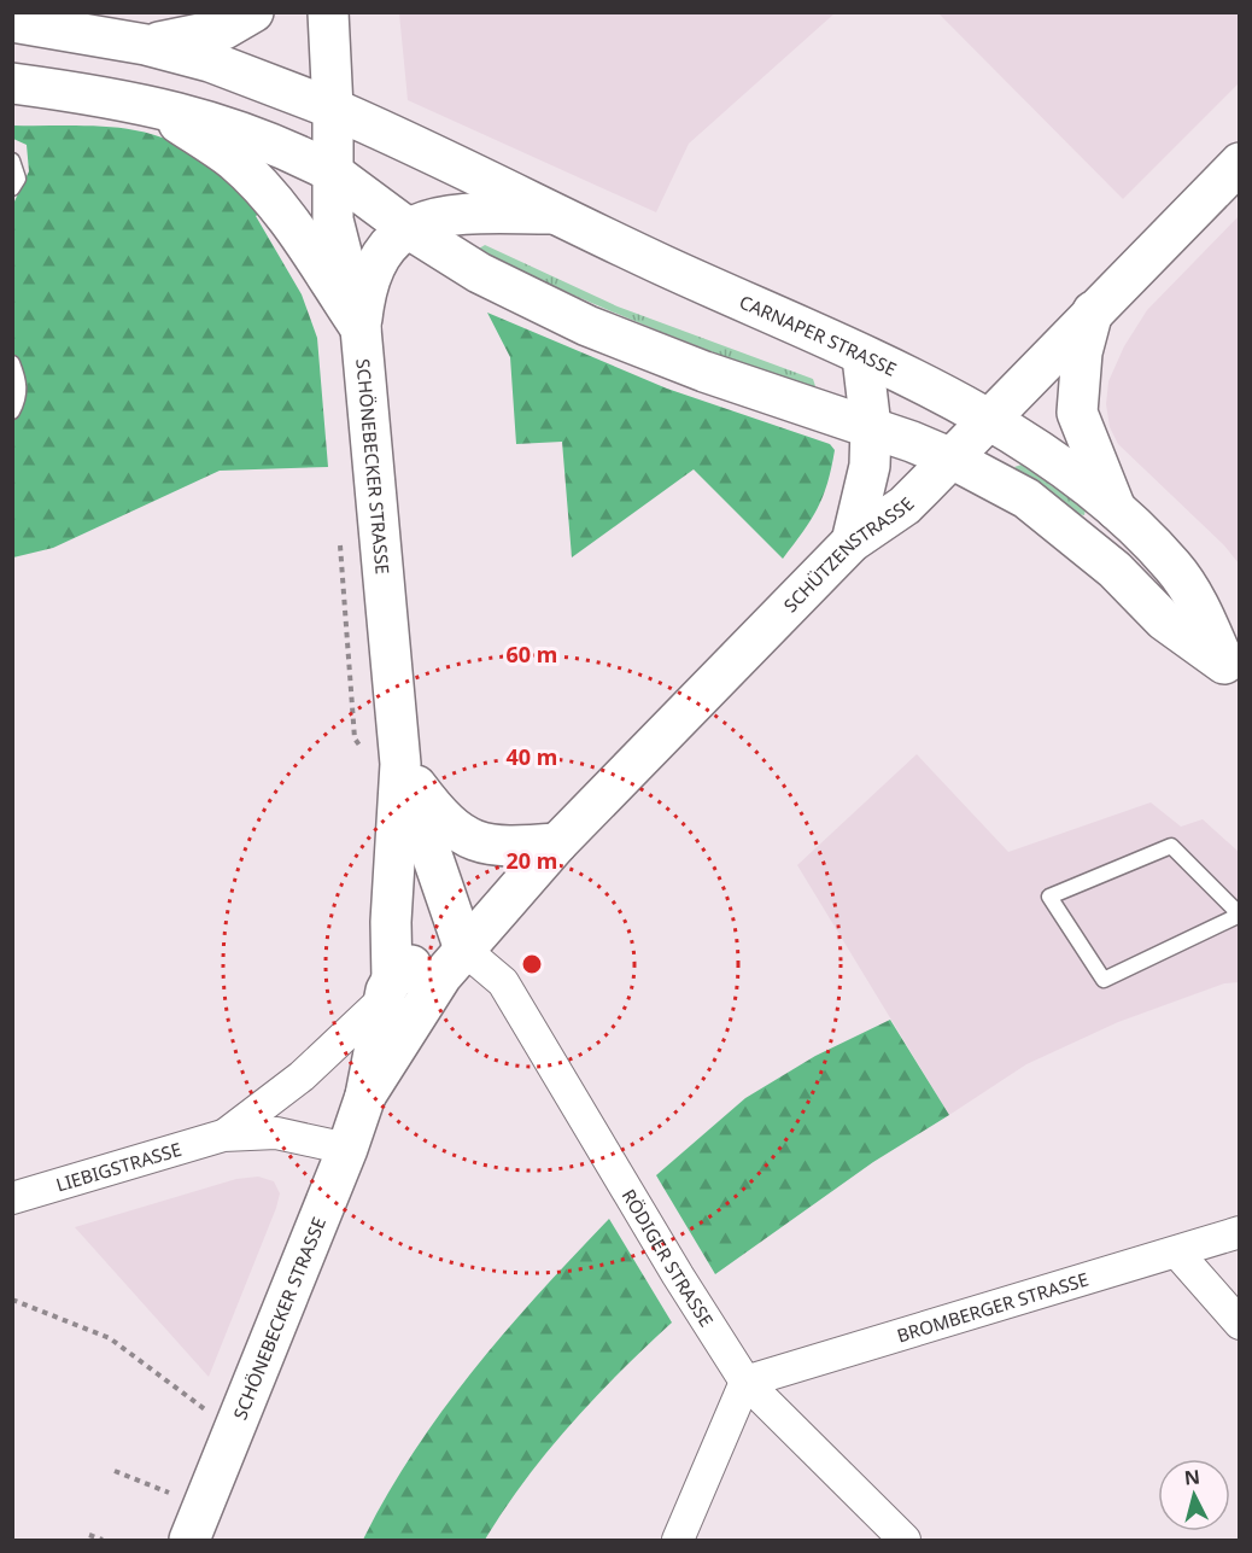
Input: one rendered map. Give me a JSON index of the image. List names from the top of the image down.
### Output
{
  "streets": {
    "main road": ["CARNAPER STRASSE", "SCHÖNEBECKER STRASSE", "SCHÜTZENSTRASSE"],
    "street": ["LIEBIGSTRASSE", "RÖDIGER STRASSE", "BROMBERGER STRASSE"]
  },
  "crossings": [
    ["CARNAPER STRASSE", "SCHÖNEBECKER STRASSE"],
    ["CARNAPER STRASSE", "SCHÜTZENSTRASSE"],
    ["SCHÖNEBECKER STRASSE", "SCHÜTZENSTRASSE"],
    ["SCHÖNEBECKER STRASSE", "LIEBIGSTRASSE"],
    ["SCHÖNEBECKER STRASSE", "RÖDIGER STRASSE"],
    ["SCHÜTZENSTRASSE", "RÖDIGER STRASSE"],
    ["RÖDIGER STRASSE", "BROMBERGER STRASSE"]
  ],
  "north": "top",
  "rings": ["60 m", "40 m", "20 m"]
}
